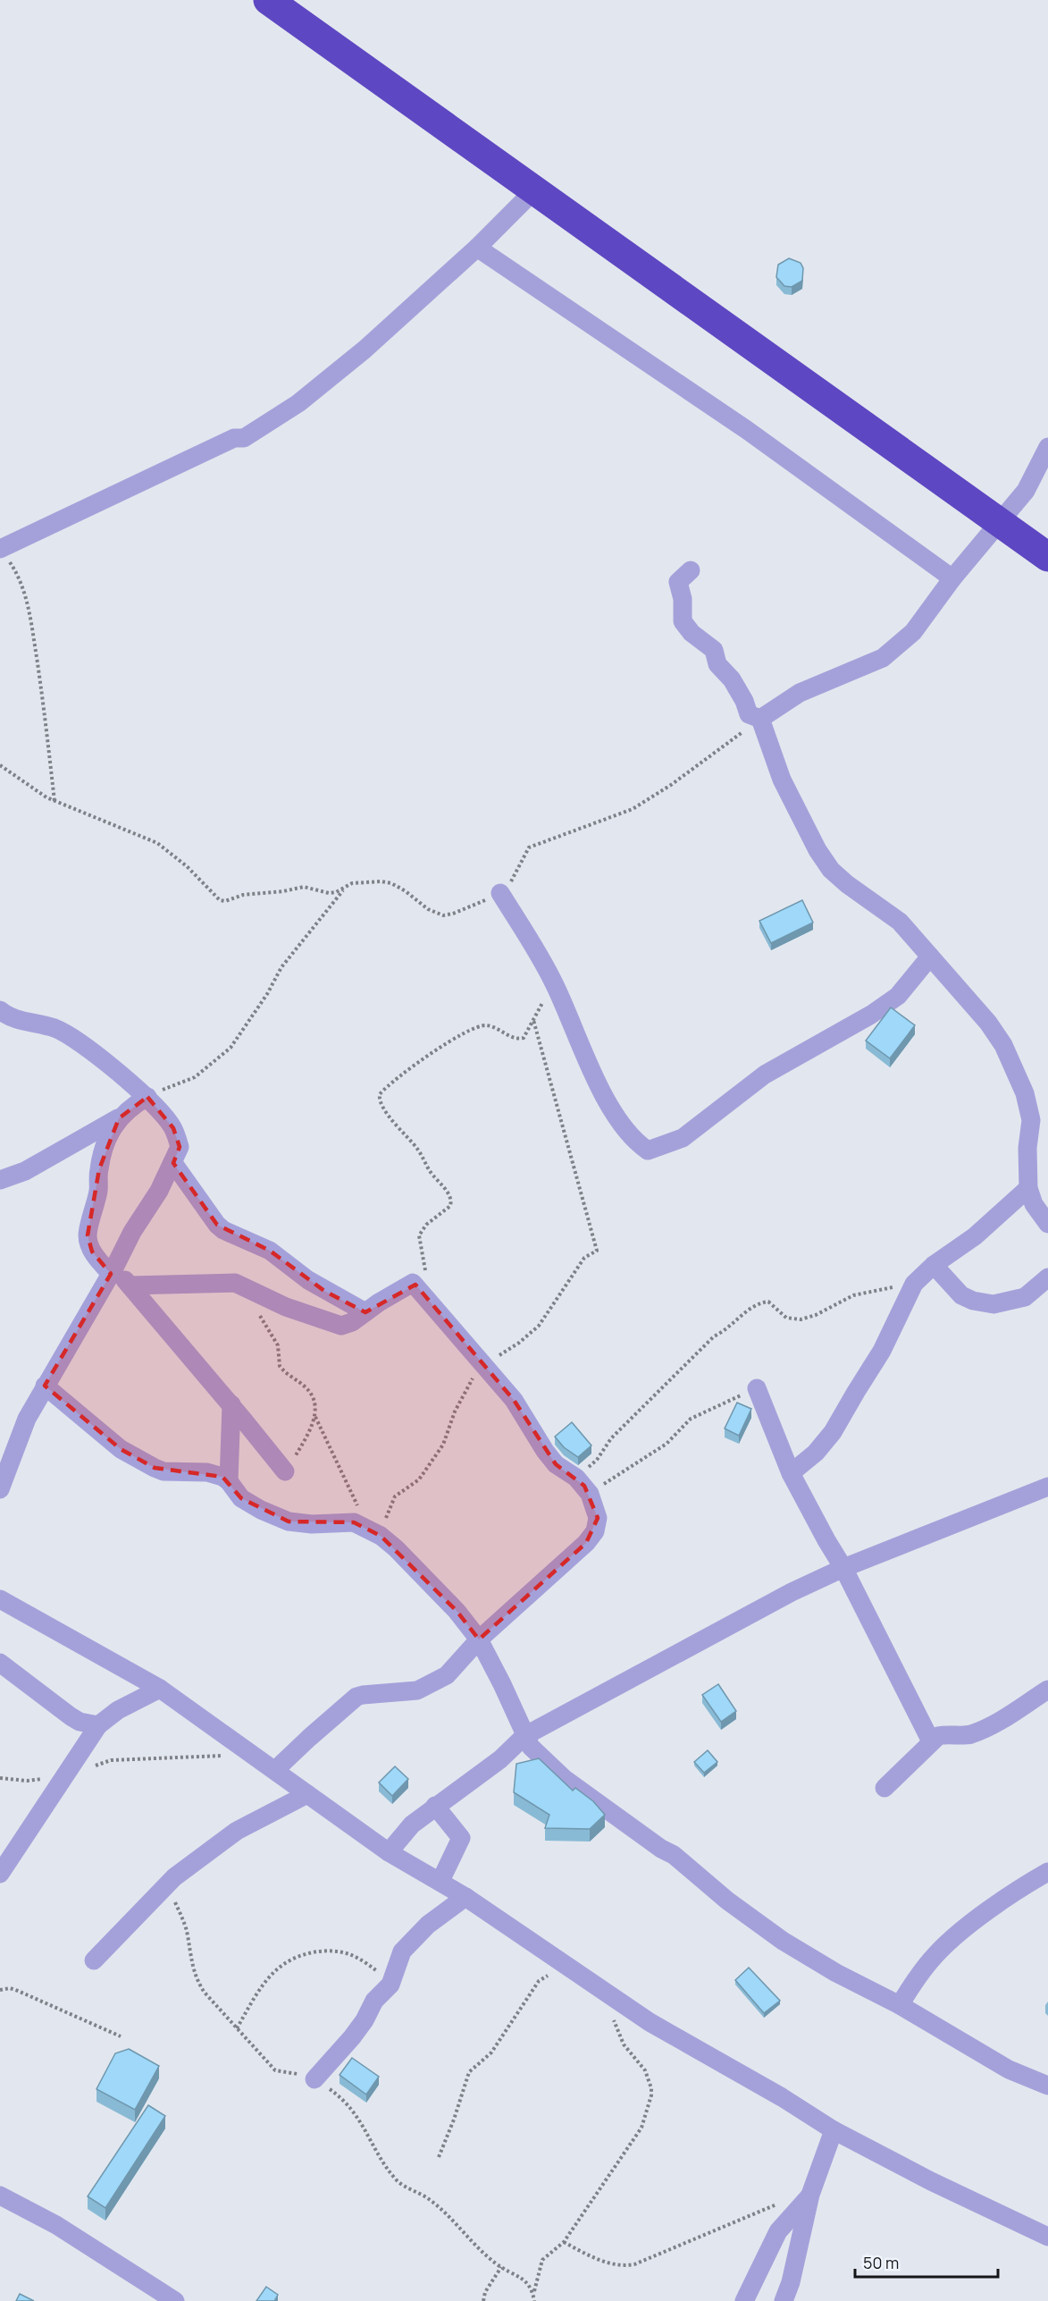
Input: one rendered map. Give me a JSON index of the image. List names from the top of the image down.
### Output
{
  "scale_bar": "50 m"
}
